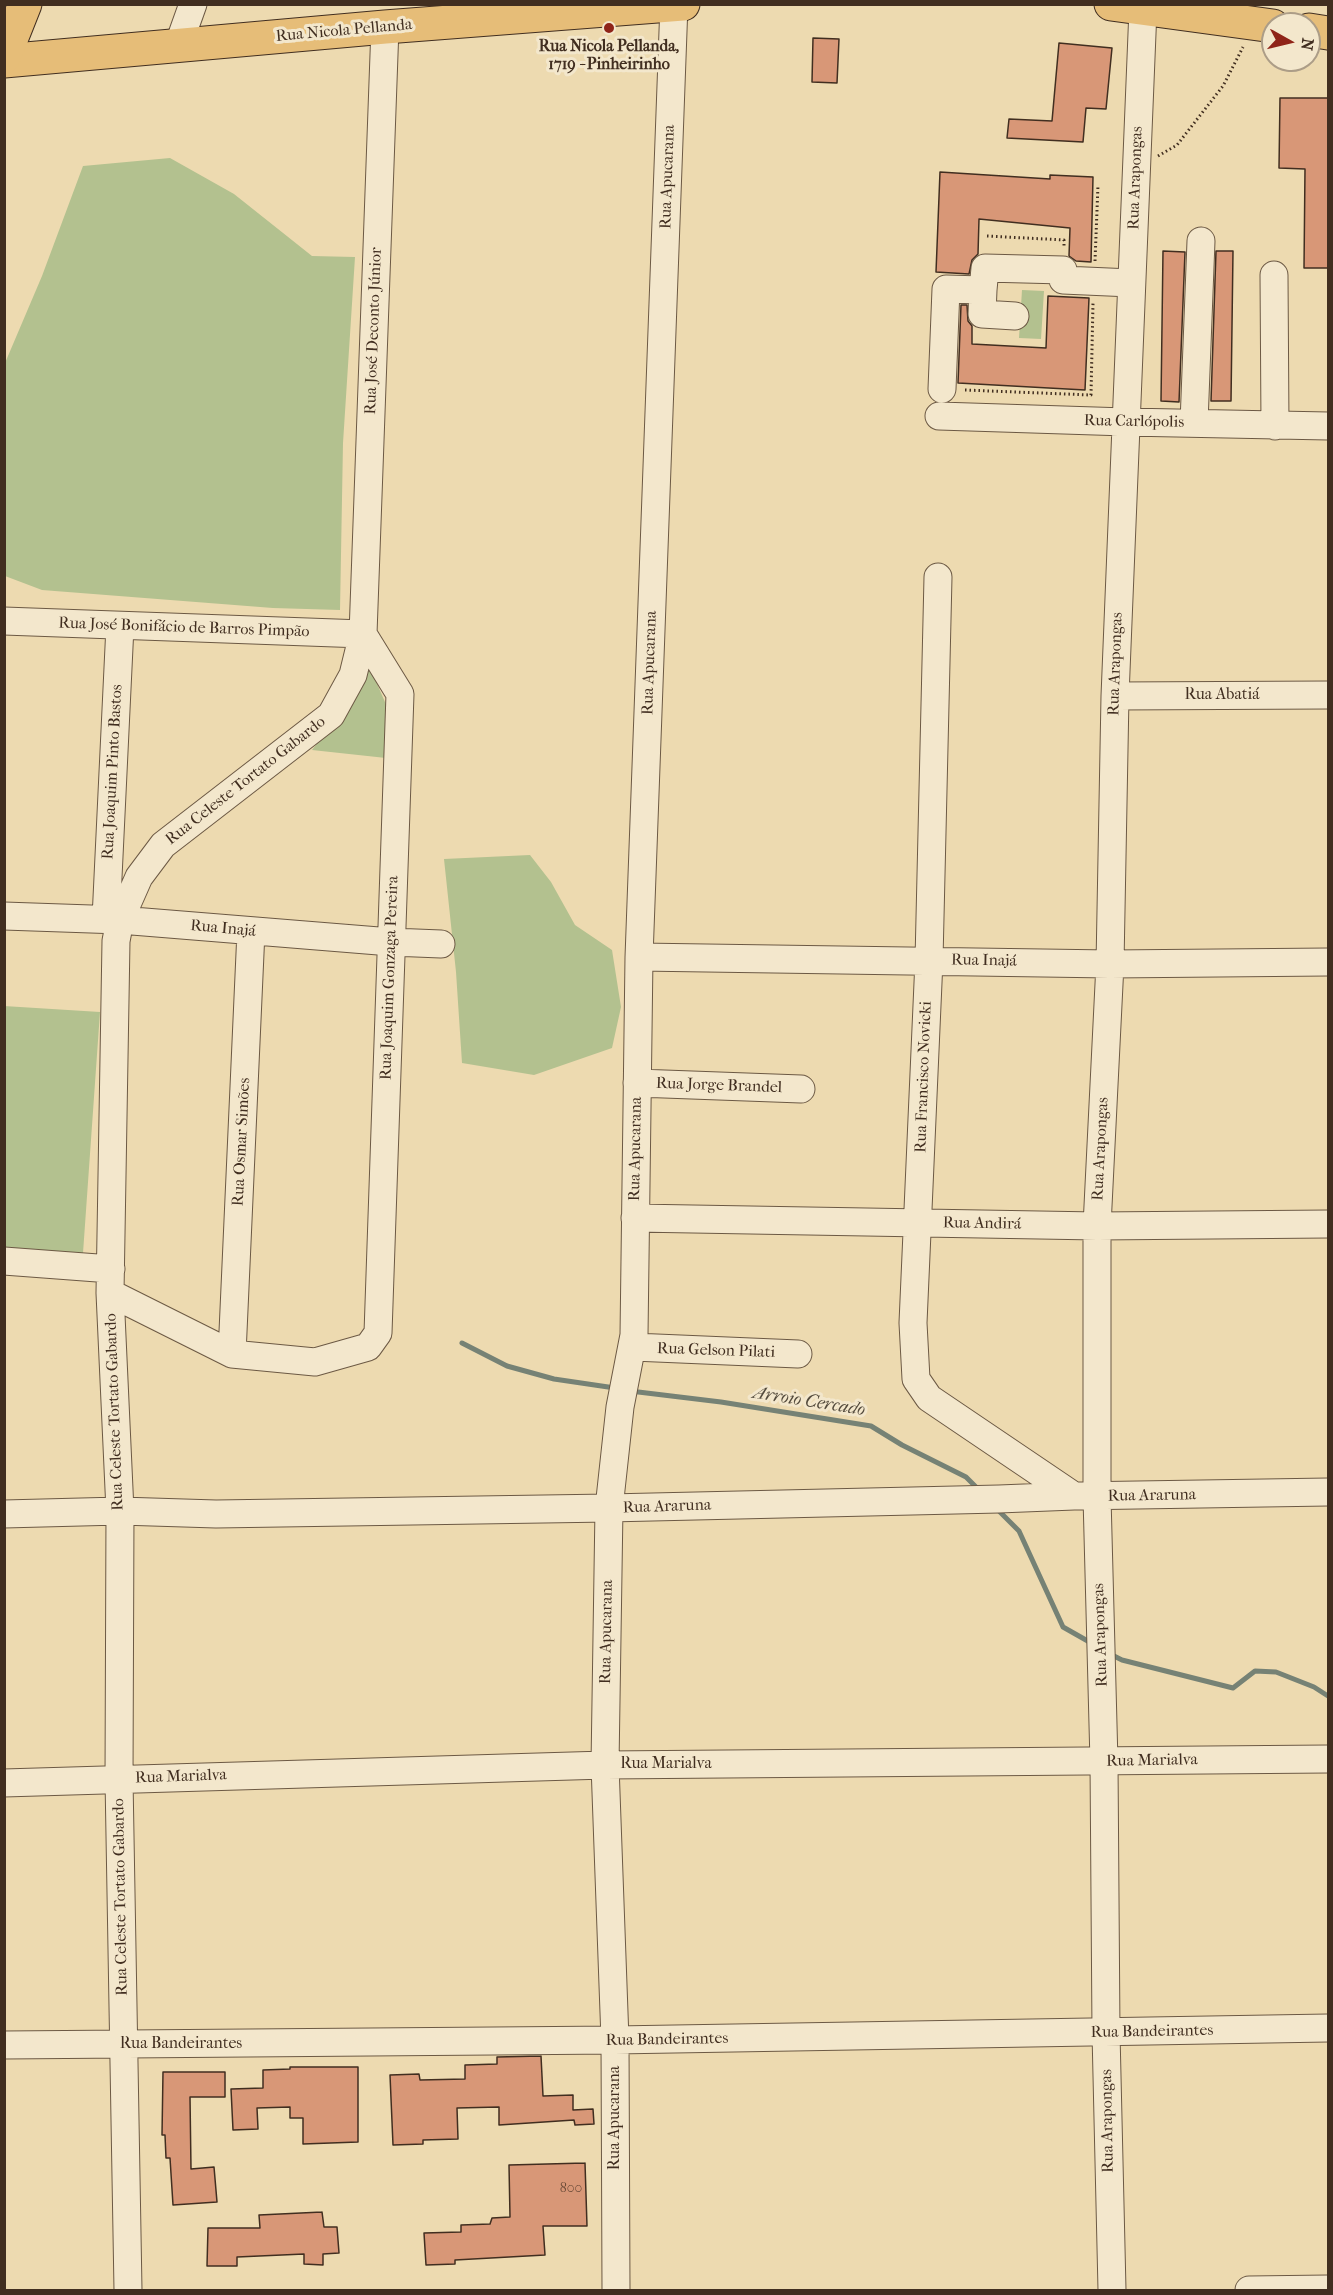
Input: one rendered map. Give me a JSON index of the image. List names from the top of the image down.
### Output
{
  "streets": {
    "main road": ["Rua Nicola Pellanda"],
    "street": [
      "Rua Apucarana",
      "Rua Arapongas",
      "Rua José Deconto Júnior",
      "Rua Carlópolis",
      "Rua José Bonifácio de Barros Pimpão",
      "Rua Abatiá",
      "Rua Joaquim Pinto Bastos",
      "Rua Celeste Tortato Gabardo",
      "Rua Inajá",
      "Rua Joaquim Gonzaga Pereira",
      "Rua Francisco Novicki",
      "Rua Jorge Brandel",
      "Rua Osmar Simões",
      "Rua Andirá",
      "Rua Gelson Pilati",
      "Rua Araruna",
      "Rua Marialva",
      "Rua Bandeirantes"
    ]
  },
  "crossings": [
    ["Rua Nicola Pellanda", "Rua Apucarana"],
    ["Rua Nicola Pellanda", "Rua José Deconto Júnior"],
    ["Rua Apucarana", "Rua Inajá"],
    ["Rua Apucarana", "Rua Jorge Brandel"],
    ["Rua Apucarana", "Rua Andirá"],
    ["Rua Apucarana", "Rua Gelson Pilati"],
    ["Rua Apucarana", "Rua Araruna"],
    ["Rua Apucarana", "Rua Marialva"],
    ["Rua Apucarana", "Rua Bandeirantes"],
    ["Rua Arapongas", "Rua Carlópolis"],
    ["Rua Arapongas", "Rua Abatiá"],
    ["Rua Arapongas", "Rua Inajá"],
    ["Rua Arapongas", "Rua Francisco Novicki"],
    ["Rua Arapongas", "Rua Andirá"],
    ["Rua Arapongas", "Rua Araruna"],
    ["Rua Arapongas", "Rua Marialva"],
    ["Rua Arapongas", "Rua Bandeirantes"],
    ["Rua José Deconto Júnior", "Rua José Bonifácio de Barros Pimpão"],
    ["Rua José Deconto Júnior", "Rua Celeste Tortato Gabardo"],
    ["Rua José Deconto Júnior", "Rua Joaquim Gonzaga Pereira"],
    ["Rua José Bonifácio de Barros Pimpão", "Rua Joaquim Pinto Bastos"],
    ["Rua José Bonifácio de Barros Pimpão", "Rua Celeste Tortato Gabardo"],
    ["Rua José Bonifácio de Barros Pimpão", "Rua Joaquim Gonzaga Pereira"],
    ["Rua Joaquim Pinto Bastos", "Rua Celeste Tortato Gabardo"],
    ["Rua Joaquim Pinto Bastos", "Rua Inajá"],
    ["Rua Celeste Tortato Gabardo", "Rua Inajá"],
    ["Rua Celeste Tortato Gabardo", "Rua Joaquim Gonzaga Pereira"],
    ["Rua Celeste Tortato Gabardo", "Rua Araruna"],
    ["Rua Celeste Tortato Gabardo", "Rua Marialva"],
    ["Rua Celeste Tortato Gabardo", "Rua Bandeirantes"],
    ["Rua Inajá", "Rua Joaquim Gonzaga Pereira"],
    ["Rua Inajá", "Rua Francisco Novicki"],
    ["Rua Inajá", "Rua Osmar Simões"],
    ["Rua Joaquim Gonzaga Pereira", "Rua Osmar Simões"],
    ["Rua Francisco Novicki", "Rua Andirá"],
    ["Rua Francisco Novicki", "Rua Araruna"]
  ],
  "water": ["Arroio Cercado"],
  "places": ["Rua Nicola Pellanda, 1719 - Pinheirinho"],
  "house_numbers": ["800"],
  "north": "right"
}
